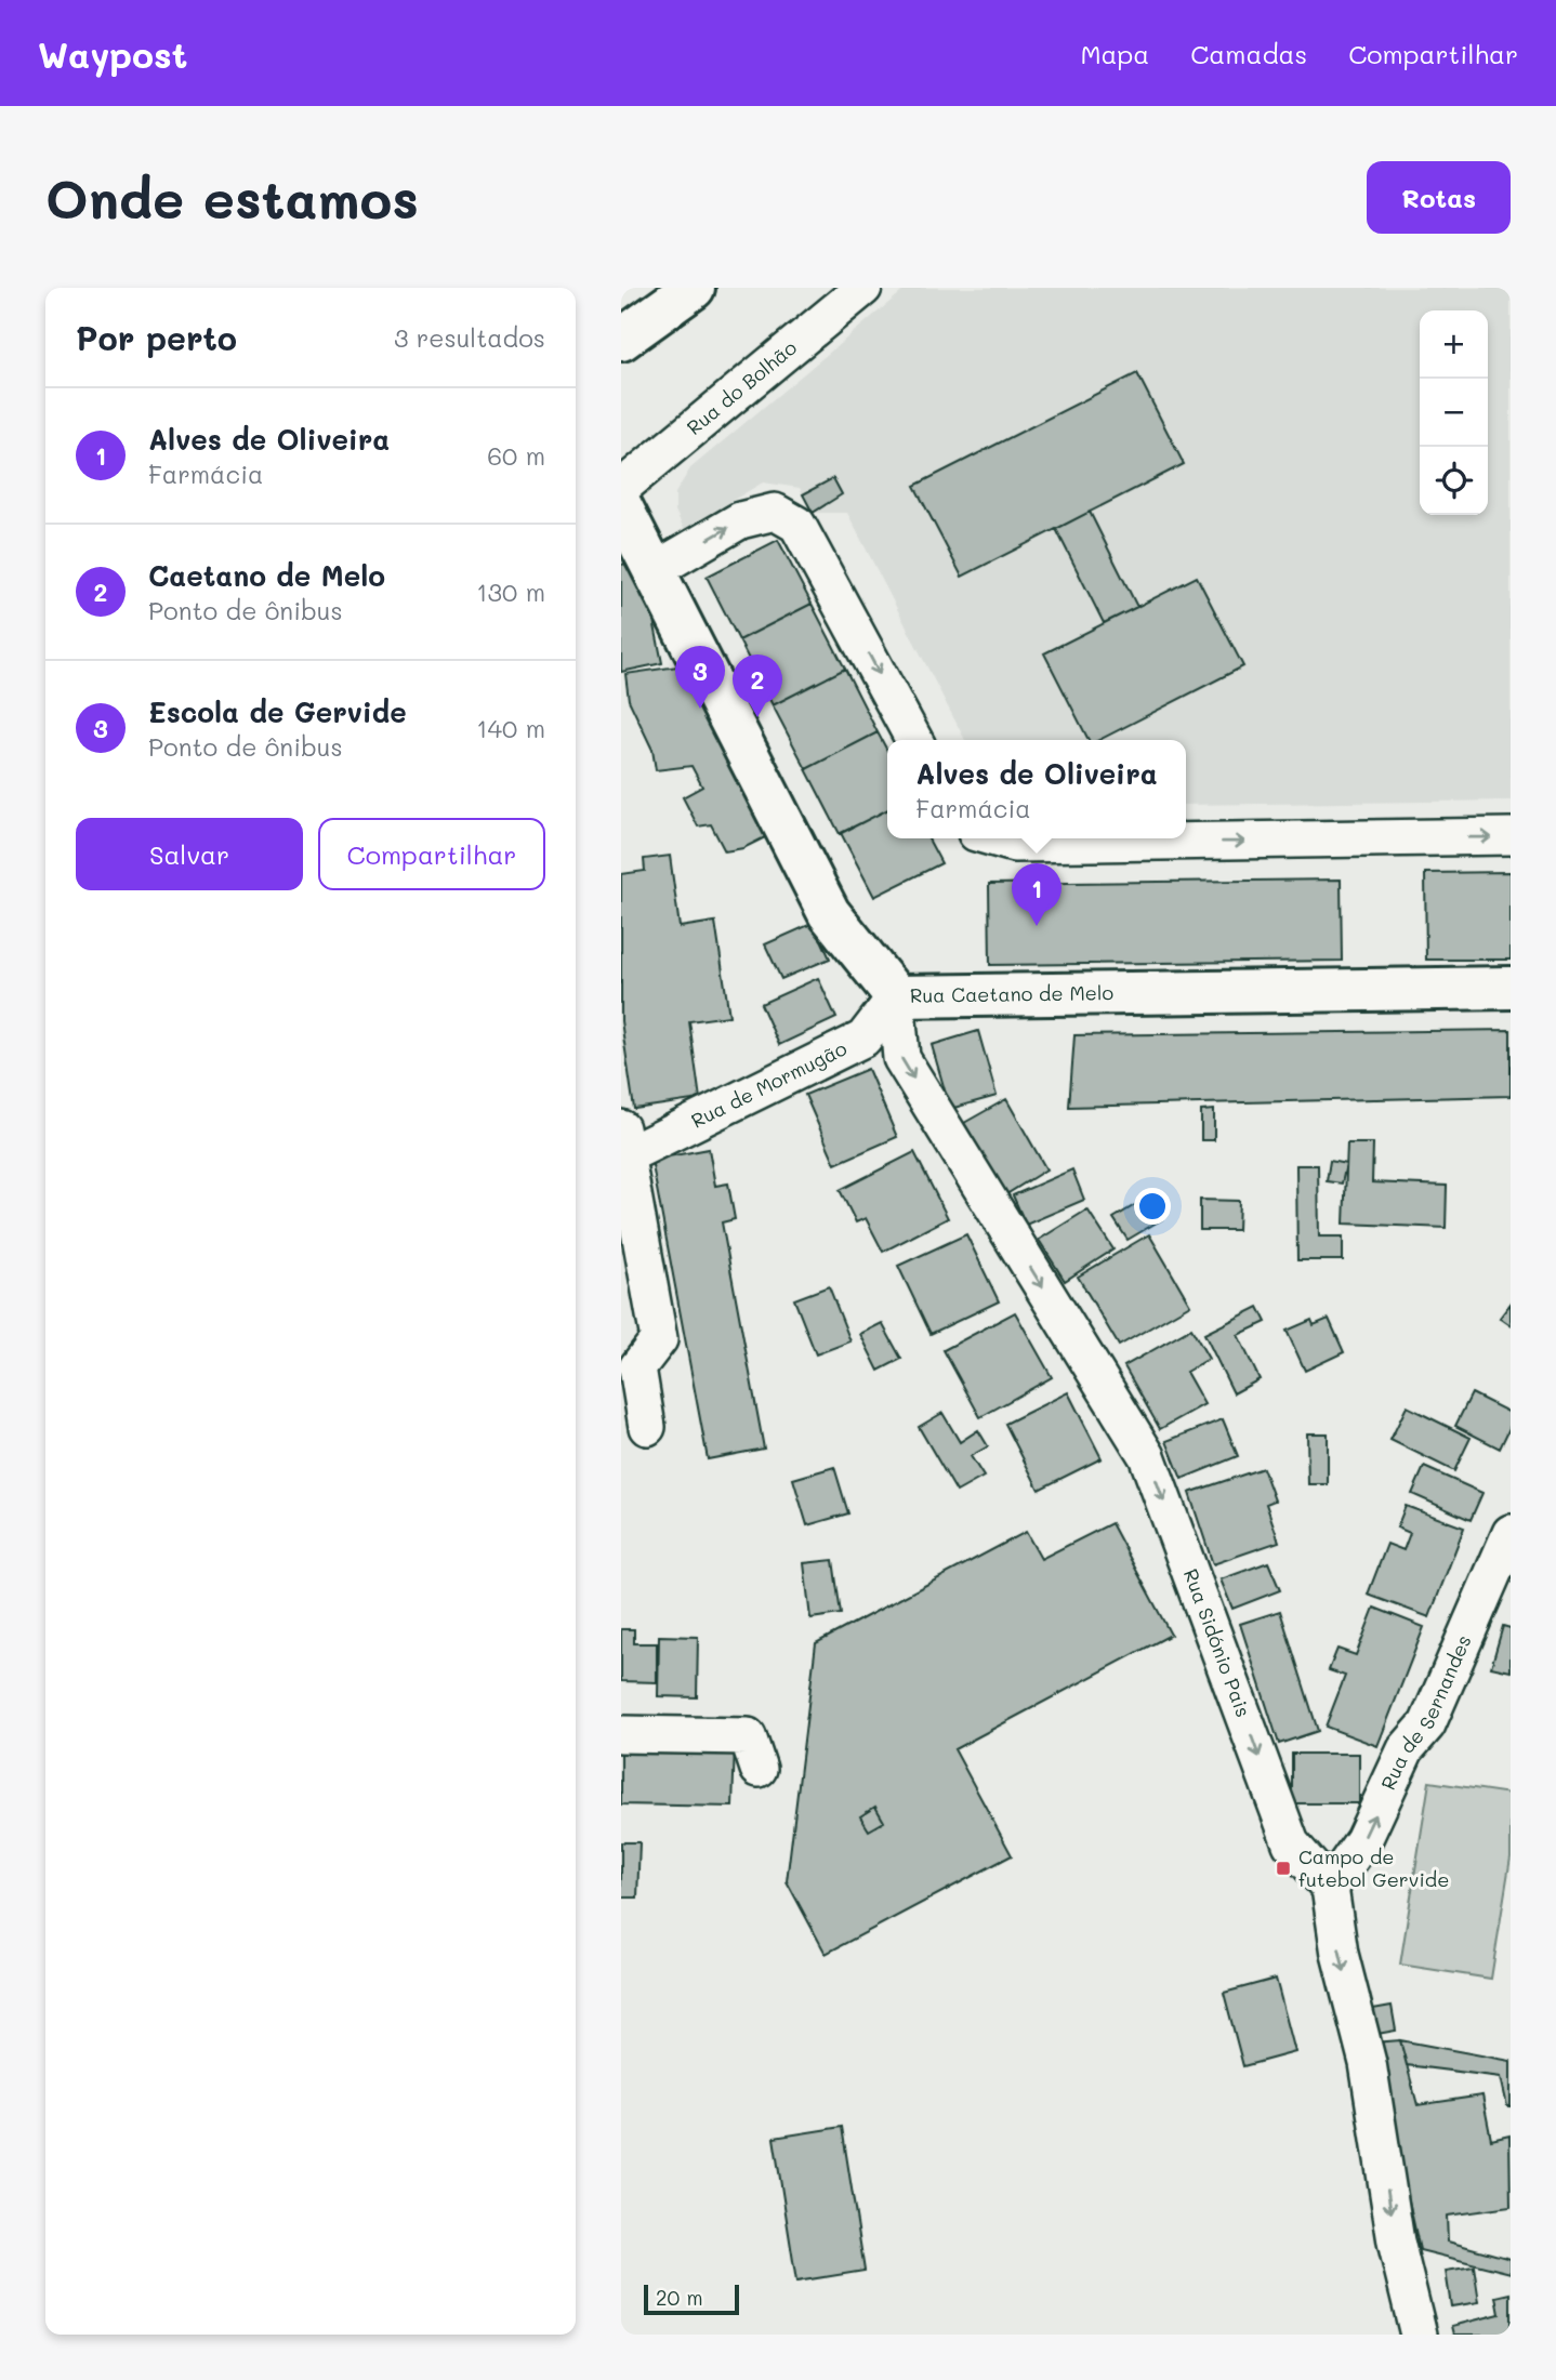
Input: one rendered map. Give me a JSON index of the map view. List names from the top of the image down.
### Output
{
  "streets": {
    "main road": ["Rua Caetano de Melo"],
    "street": [
      "Rua do Bolhão",
      "Rua de Mormugão",
      "Rua Sidónio Pais",
      "Rua de Sernandes"
    ]
  },
  "crossings": [
    ["Rua Caetano de Melo", "Rua de Mormugão"],
    ["Rua Caetano de Melo", "Rua Sidónio Pais"],
    ["Rua de Mormugão", "Rua Sidónio Pais"],
    ["Rua Sidónio Pais", "Rua de Sernandes"]
  ],
  "one_way": ["Rua Sidónio Pais", "Rua de Sernandes"],
  "places": {
    "transit": ["Campo de futebol Gervide"]
  },
  "scale_bar": "20 m",
  "page": {
    "header": "Waypost",
    "nav": ["Mapa", "Camadas", "Compartilhar"],
    "buttons": [
      "Rotas",
      ["Salvar", "Compartilhar"]
    ],
    "title": "Onde estamos",
    "heading": ["Por perto", "3 resultados"],
    "map_buttons": ["+", "−"],
    "list": [
      {
        "mark": "1",
        "name": "Alves de Oliveira",
        "note": "Farmácia",
        "value": "60 m"
      },
      {
        "mark": "2",
        "name": "Caetano de Melo",
        "note": "Ponto de ônibus",
        "value": "130 m"
      },
      {
        "mark": "3",
        "name": "Escola de Gervide",
        "note": "Ponto de ônibus",
        "value": "140 m"
      }
    ],
    "pins": ["3", "2", "1"],
    "popup": ["Alves de Oliveira", "Farmácia"],
    "scale": "20 m"
  }
}
